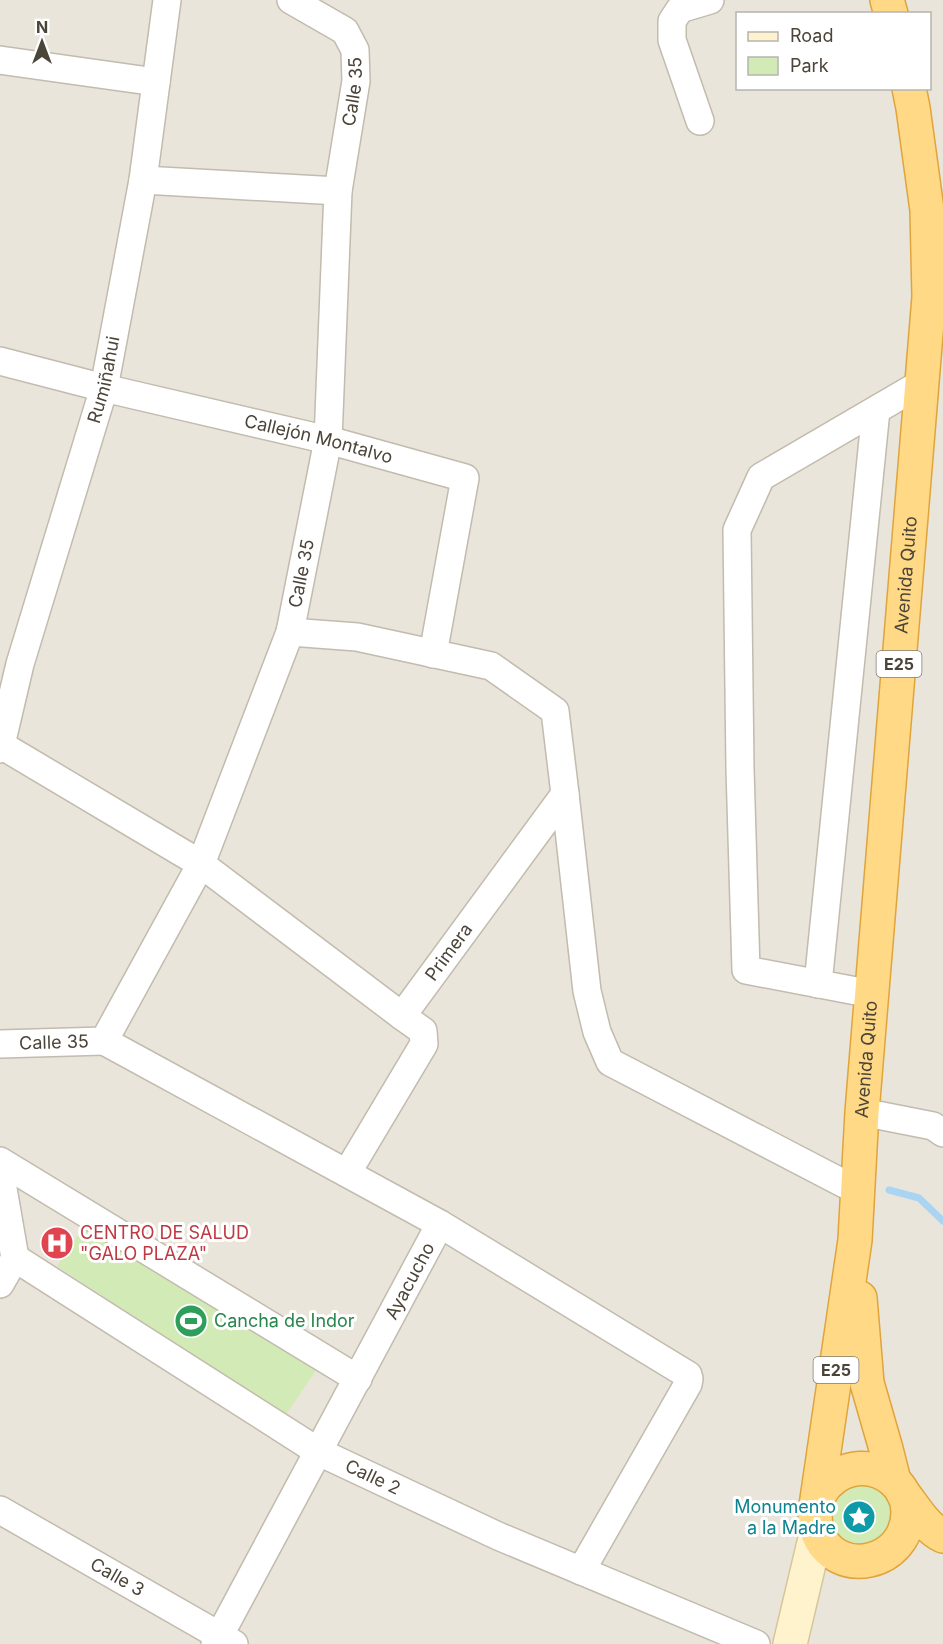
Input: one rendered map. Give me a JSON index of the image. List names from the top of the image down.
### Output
{
  "streets": {
    "highway": ["Avenida Quito", "E25"],
    "street": [
      "Calle 35",
      "Rumiñahui",
      "Callejón Montalvo",
      "Primera",
      "Ayacucho",
      "Calle 2",
      "Calle 3"
    ]
  },
  "crossings": [
    ["Calle 35", "Callejón Montalvo"],
    ["Calle 35", "Ayacucho"],
    ["Rumiñahui", "Callejón Montalvo"],
    ["Avenida Quito", "E25"],
    ["Ayacucho", "Calle 2"],
    ["Ayacucho", "Calle 3"]
  ],
  "places": {
    "hospital": ["CENTRO DE SALUD \"GALO PLAZA\""],
    "sports": ["Cancha de Indor"],
    "place": ["Monumento a la Madre"]
  },
  "legend": ["Road", "Park"],
  "north": "top"
}
